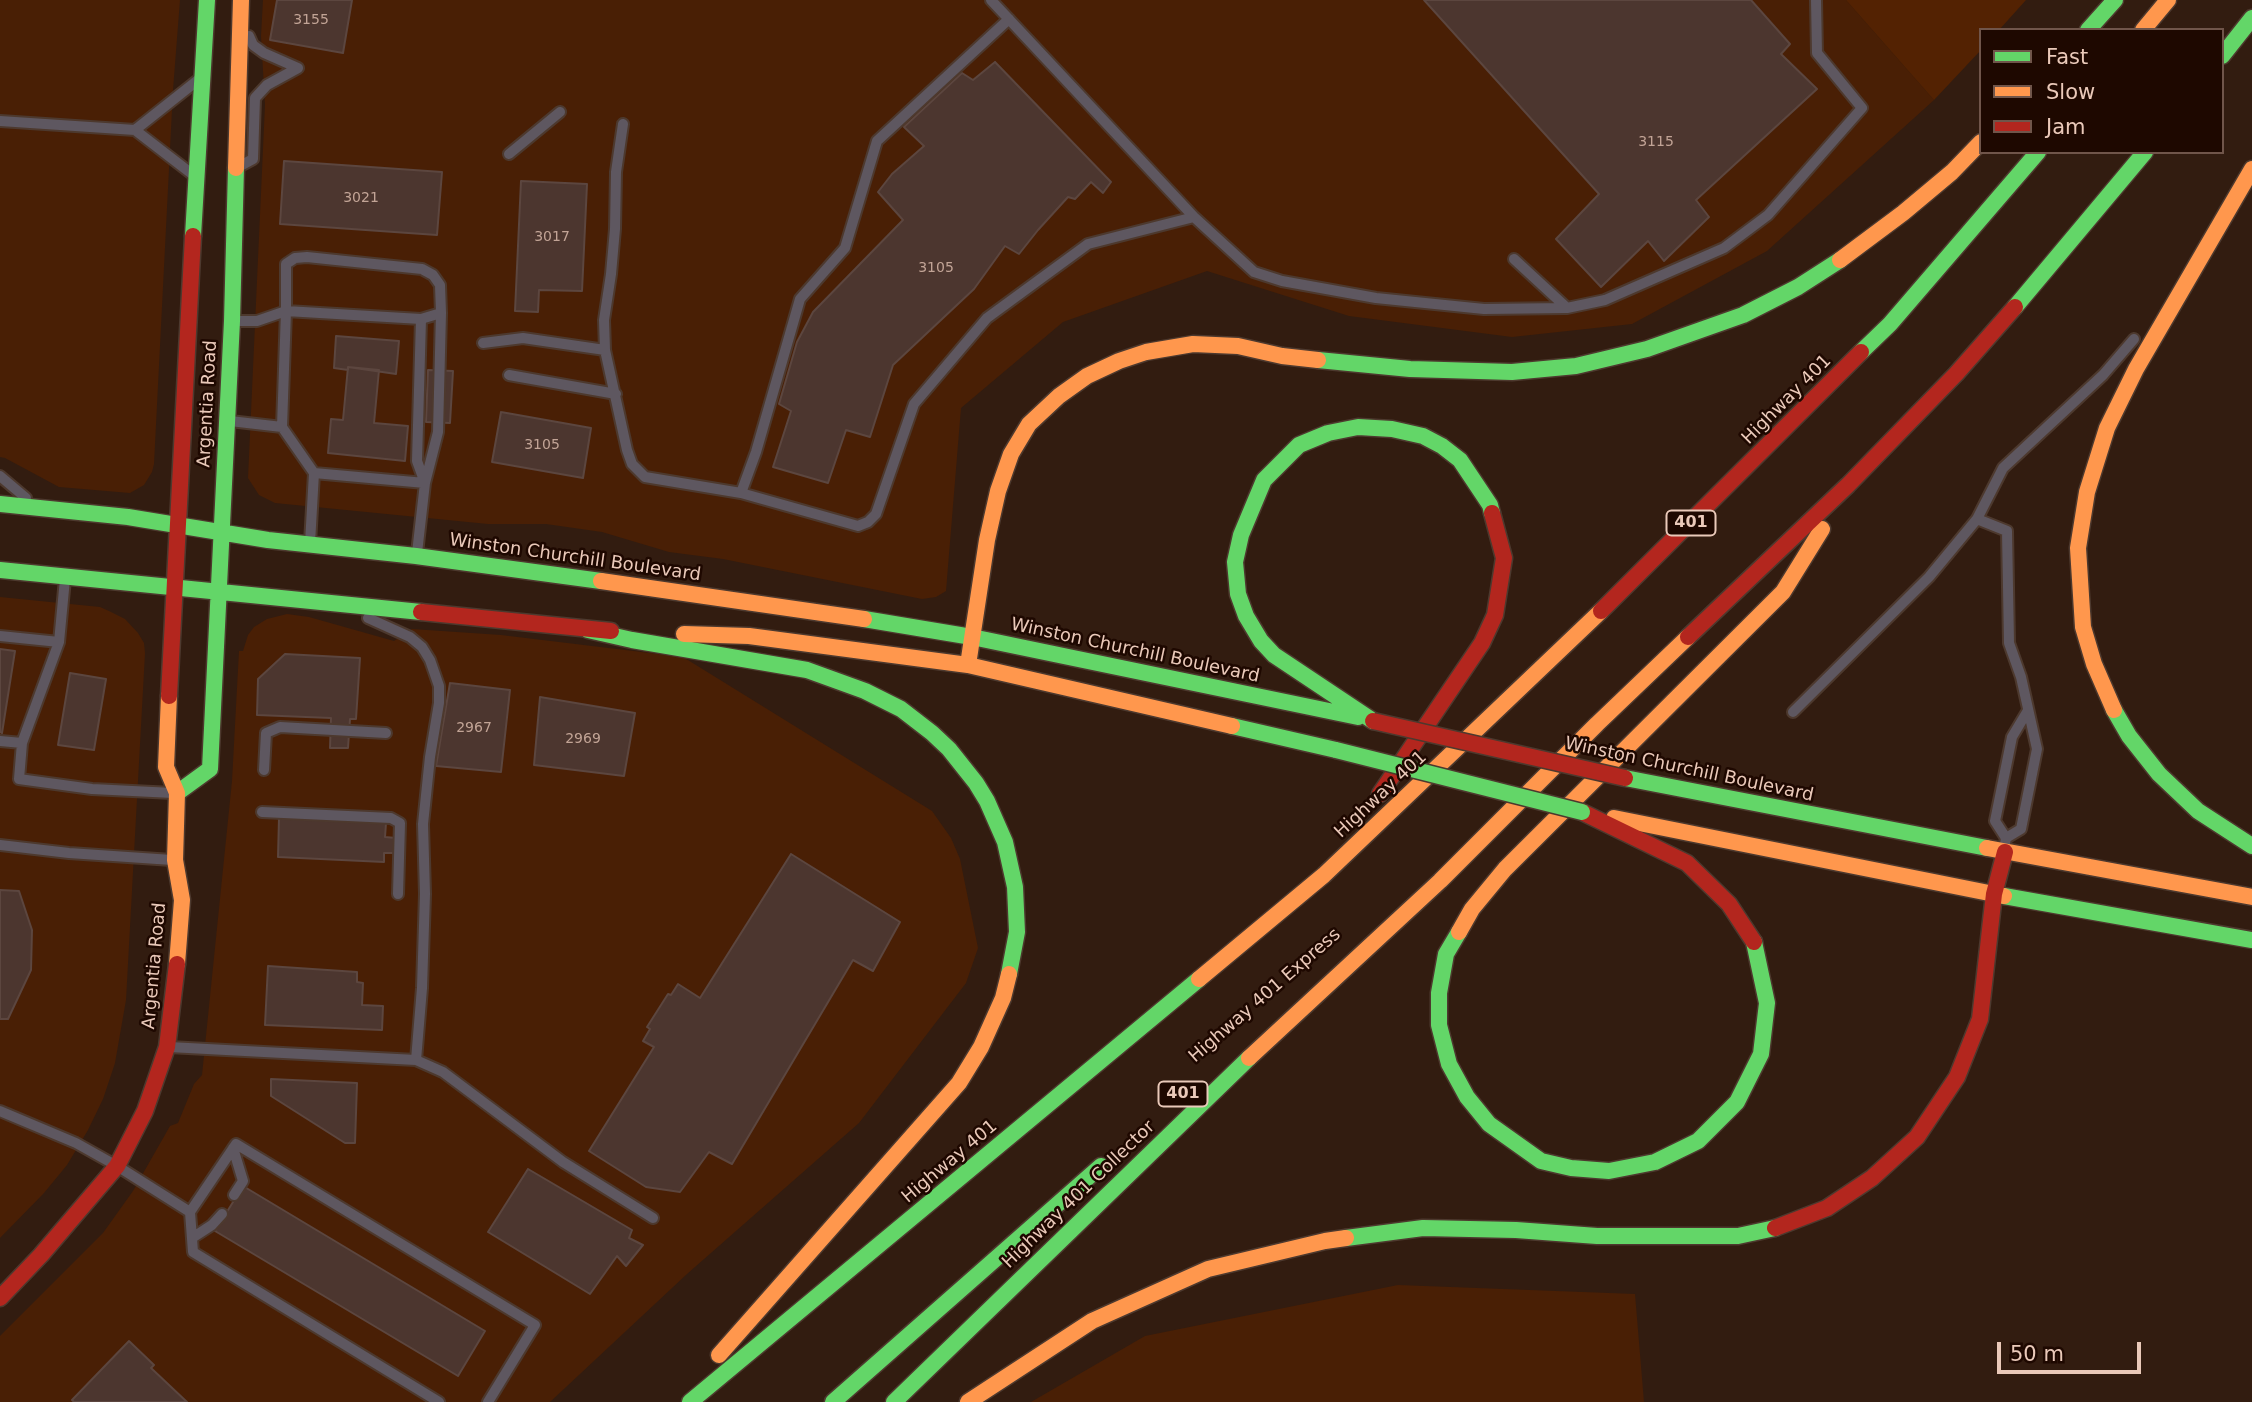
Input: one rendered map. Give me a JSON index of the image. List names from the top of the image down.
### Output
{
  "streets": {
    "main road": [
      "Highway 401",
      "Argentia Road",
      "401",
      "Winston Churchill Boulevard",
      "Highway 401 Express",
      "Highway 401 Collector"
    ]
  },
  "crossings": [
    ["Argentia Road", "Winston Churchill Boulevard"],
    ["401", "Highway 401 Express"],
    ["401", "Highway 401 Collector"],
    ["Highway 401 Express", "Highway 401 Collector"]
  ],
  "house_numbers": [
    "3155",
    "3115",
    "3021",
    "3017",
    "3105",
    "3105",
    "2967",
    "2969"
  ],
  "legend": ["Fast", "Slow", "Jam"],
  "scale_bar": "50 m"
}
